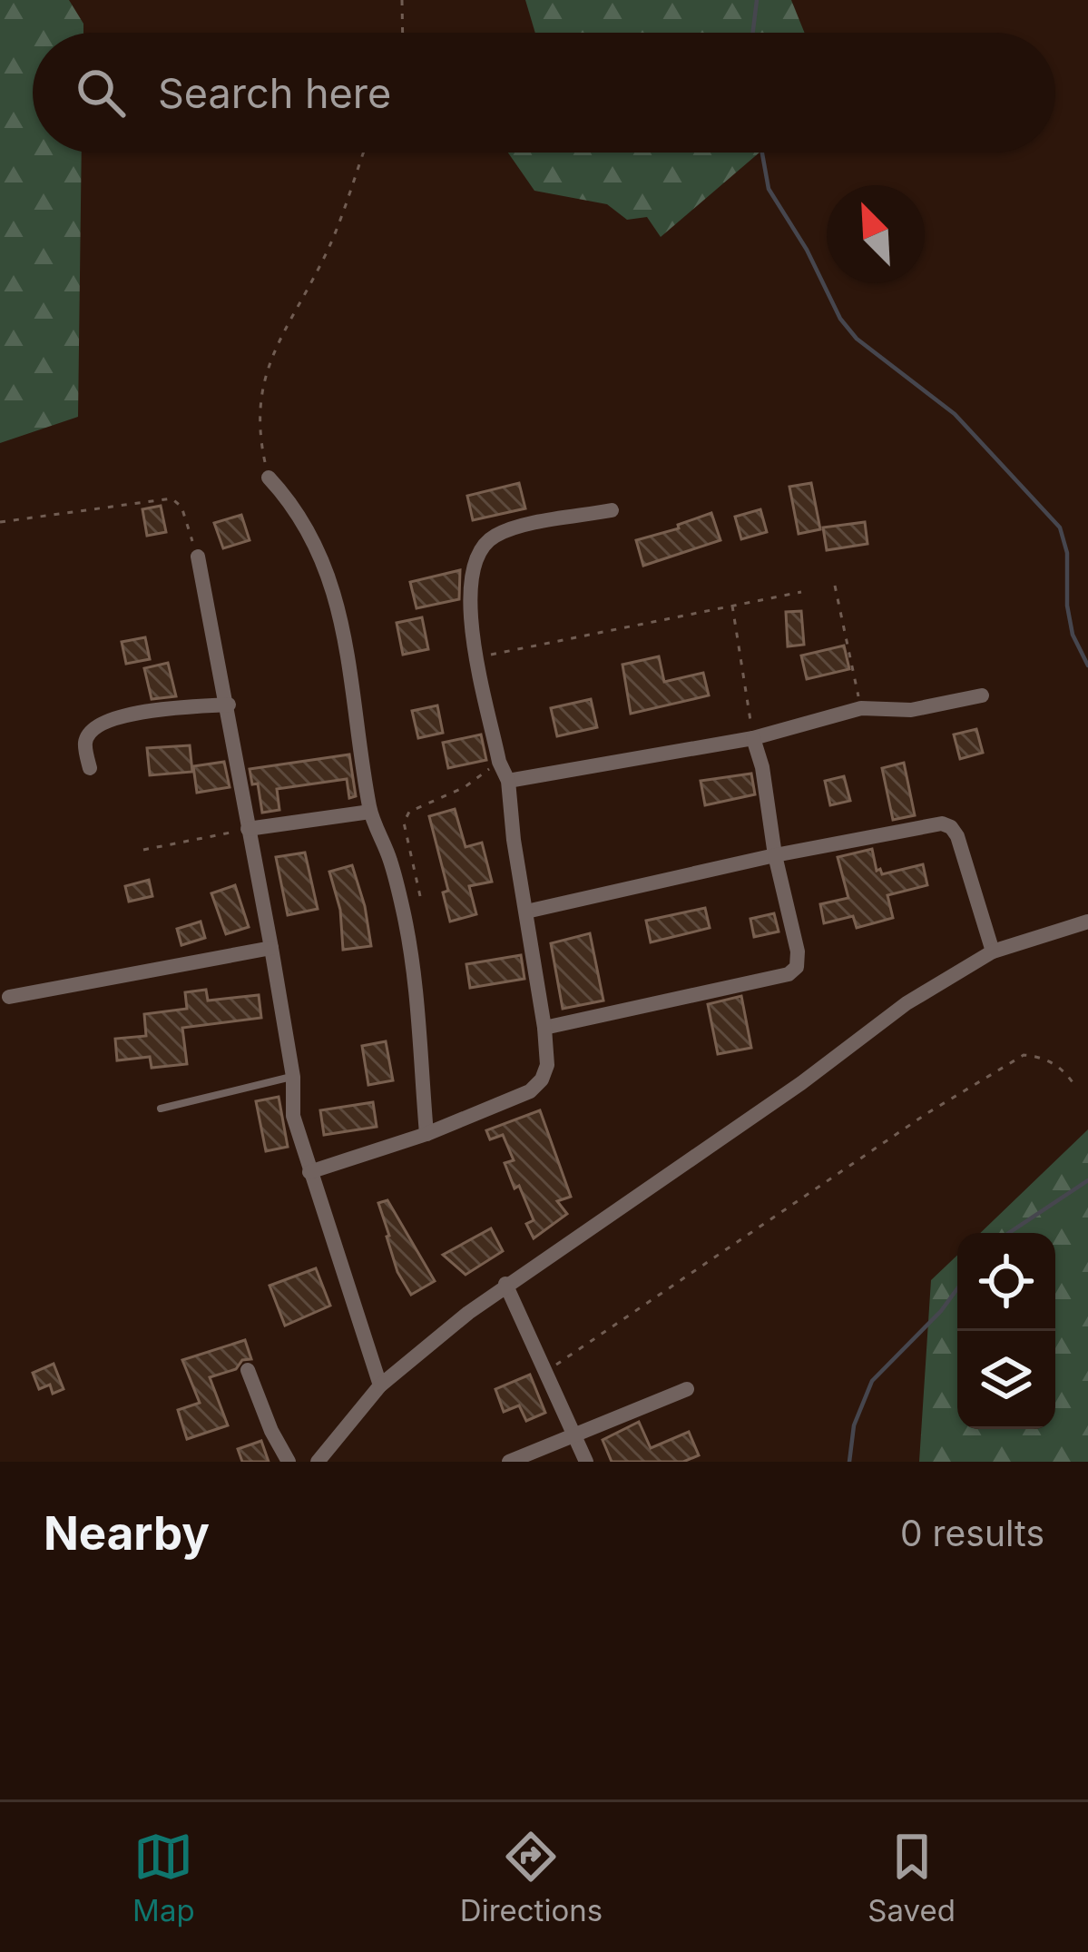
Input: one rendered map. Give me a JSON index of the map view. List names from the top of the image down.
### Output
{
  "north": "top left",
  "page": {
    "search": "Search here",
    "heading": ["Nearby", "0 results"],
    "nav": ["Map", "Directions", "Saved"]
  }
}
